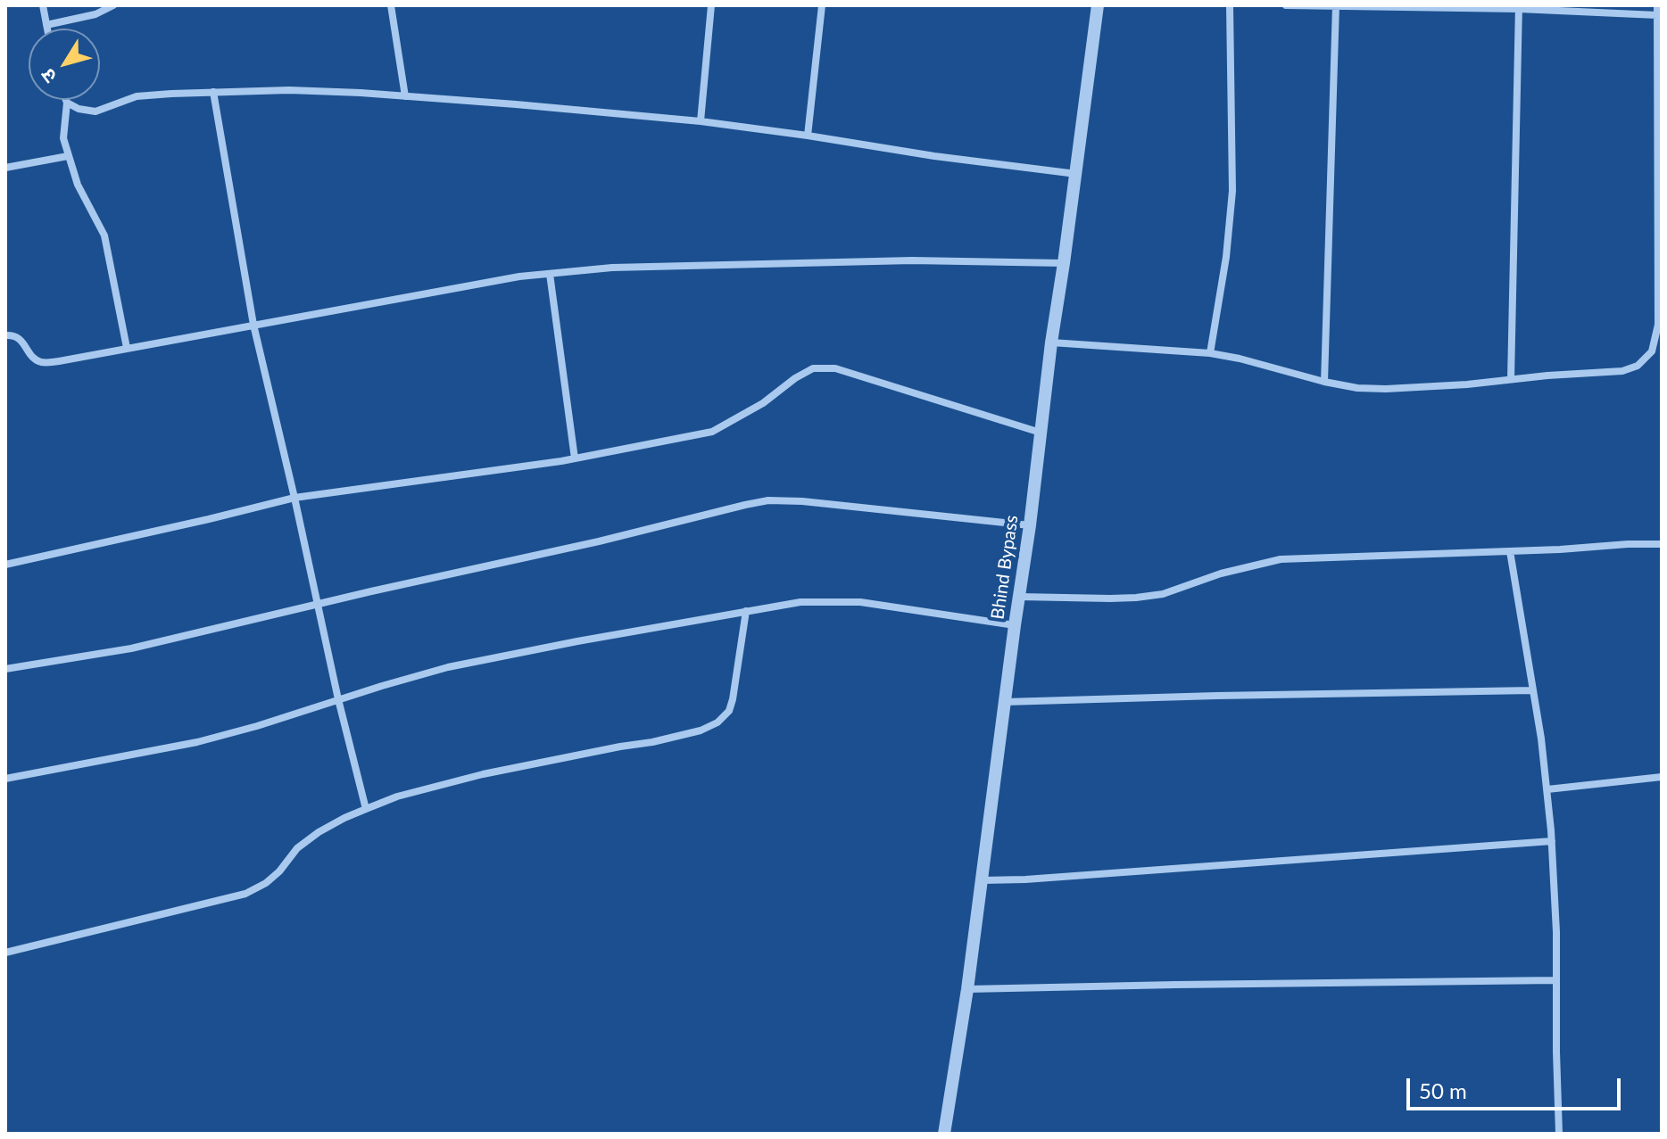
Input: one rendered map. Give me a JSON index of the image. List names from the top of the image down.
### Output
{
  "streets": {
    "street": ["Bhind Bypass"]
  },
  "scale_bar": "50 m",
  "north": "bottom left"
}
